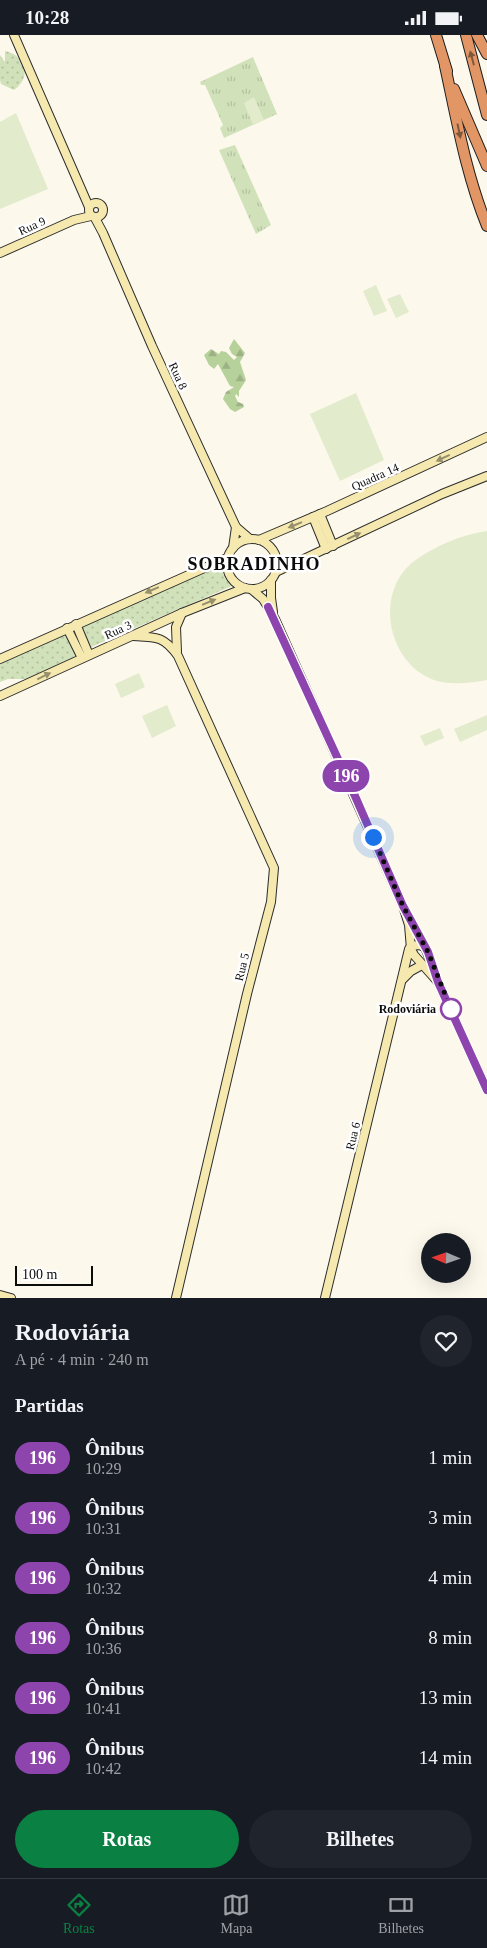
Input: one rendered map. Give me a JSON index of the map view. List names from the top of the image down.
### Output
{
  "streets": {
    "main road": [
      "Rua 9",
      "Rua 8",
      "Quadra 14",
      "Rua 3",
      "Rua 5",
      "Rua 6"
    ]
  },
  "crossings": [
    ["Rua 9", "Rua 8"],
    ["Rua 8", "Quadra 14"],
    ["Rua 8", "Rua 3"],
    ["Quadra 14", "Rua 3"]
  ],
  "districts": ["SOBRADINHO"],
  "places": ["Rodoviária"],
  "lines": ["bus line 196"],
  "scale_bar": "100 m",
  "north": "left",
  "page": {
    "status": "10:28",
    "on_map": "196",
    "scale": "100 m",
    "heading": [
      ["Rodoviária", "A pé · 4 min · 240 m"],
      "Partidas"
    ],
    "list": [
      {
        "mark": "196",
        "name": "Ônibus",
        "note": "10:29",
        "value": "1 min"
      },
      {
        "mark": "196",
        "name": "Ônibus",
        "note": "10:31",
        "value": "3 min"
      },
      {
        "mark": "196",
        "name": "Ônibus",
        "note": "10:32",
        "value": "4 min"
      },
      {
        "mark": "196",
        "name": "Ônibus",
        "note": "10:36",
        "value": "8 min"
      },
      {
        "mark": "196",
        "name": "Ônibus",
        "note": "10:41",
        "value": "13 min"
      },
      {
        "mark": "196",
        "name": "Ônibus",
        "note": "10:42",
        "value": "14 min"
      }
    ],
    "buttons": ["Rotas", "Bilhetes"],
    "tabs": ["Rotas", "Mapa", "Bilhetes"]
  }
}
